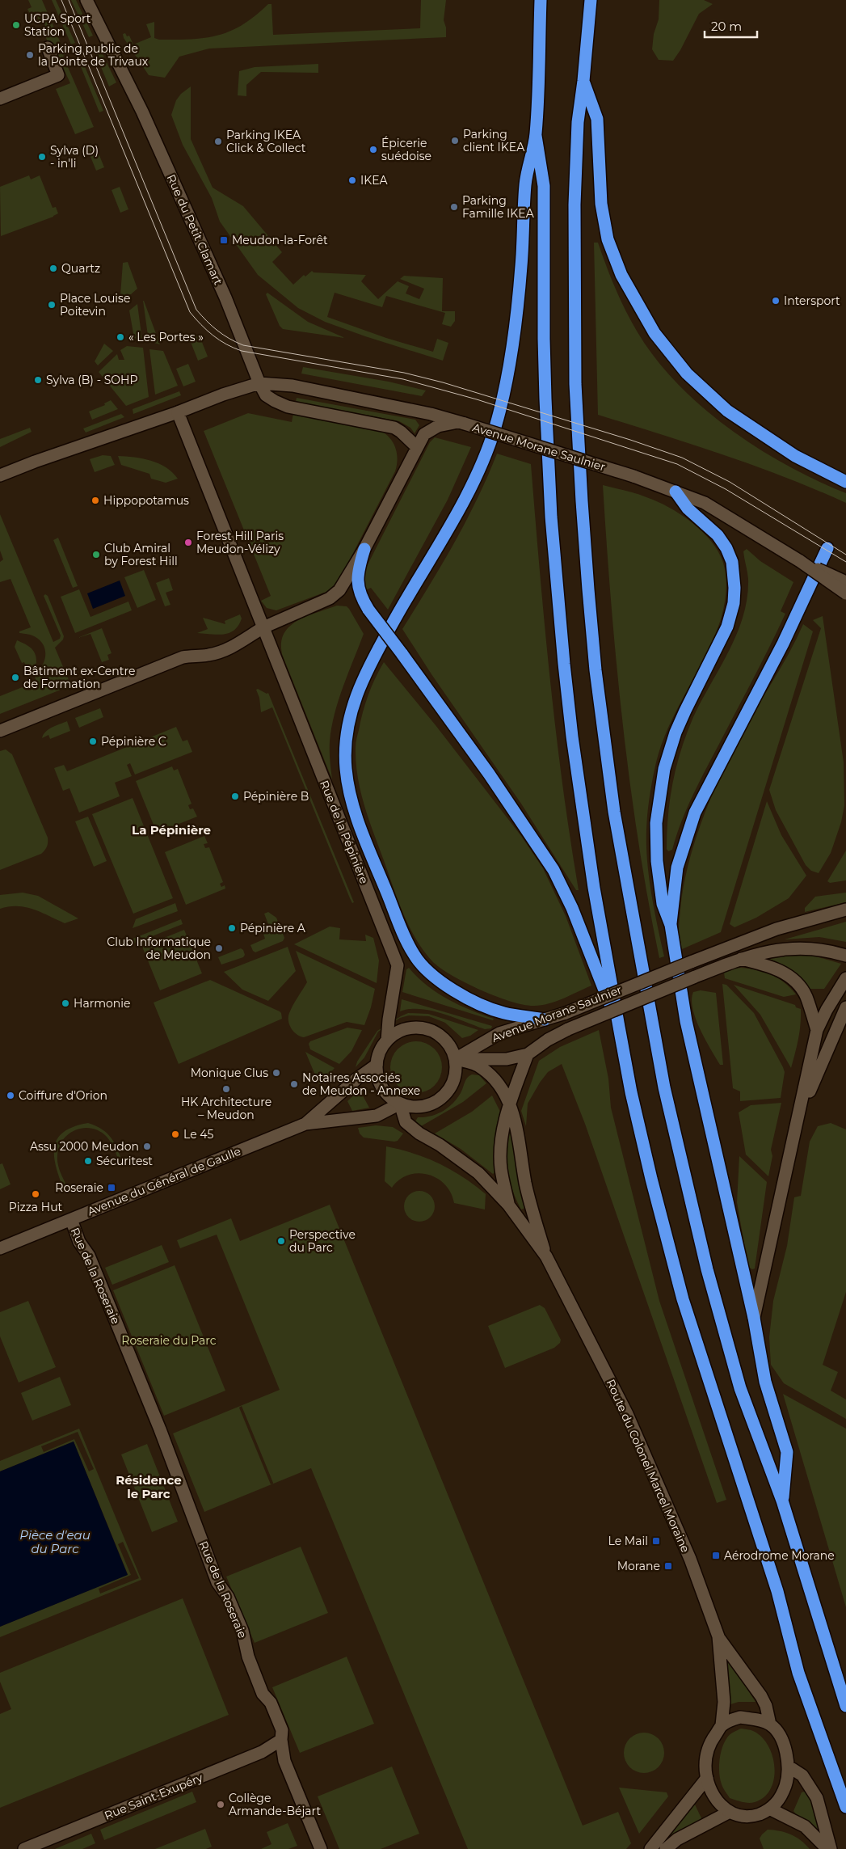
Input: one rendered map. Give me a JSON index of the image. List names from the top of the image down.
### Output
{
  "streets": {
    "street": [
      "Rue du Petit Clamart",
      "Avenue Morane Saulnier",
      "Rue de la Pépinière",
      "Avenue du Général de Gaulle",
      "Rue de la Roseraie",
      "Route du Colonel Marcel Moraine",
      "Rue Saint-Exupéry"
    ]
  },
  "crossings": [
    ["Rue du Petit Clamart", "Avenue Morane Saulnier"],
    ["Avenue Morane Saulnier", "Rue de la Pépinière"],
    ["Avenue Morane Saulnier", "Avenue du Général de Gaulle"],
    ["Avenue Morane Saulnier", "Route du Colonel Marcel Moraine"],
    ["Rue de la Pépinière", "Avenue du Général de Gaulle"],
    ["Rue de la Pépinière", "Route du Colonel Marcel Moraine"],
    ["Avenue du Général de Gaulle", "Rue de la Roseraie"],
    ["Avenue du Général de Gaulle", "Route du Colonel Marcel Moraine"],
    ["Rue de la Roseraie", "Rue Saint-Exupéry"]
  ],
  "districts": ["La Pépinière", "Résidence le Parc"],
  "water": ["Pièce d'eau du Parc"],
  "parks": ["Roseraie du Parc"],
  "places": {
    "other": [
      "UCPA Sport Station",
      "Parking public de la Pointe de Trivaux",
      "Parking client IKEA",
      "Parking IKEA Click & Collect",
      "Épicerie suédoise",
      "Sylva (D) - in'li",
      "IKEA",
      "Parking Famille IKEA",
      "Quartz",
      "Intersport",
      "Place Louise Poitevin",
      "« Les Portes »",
      "Sylva (B) - SOHP",
      "Hippopotamus",
      "Forest Hill Paris Meudon-Vélizy",
      "Club Amiral by Forest Hill",
      "Bâtiment ex-Centre de Formation",
      "Pépinière C",
      "Pépinière B",
      "Pépinière A",
      "Club Informatique de Meudon",
      "Harmonie",
      "Monique Clus",
      "Notaires Associés de Meudon - Annexe",
      "HK Architecture – Meudon",
      "Coiffure d'Orion",
      "Le 45",
      "Assu 2000 Meudon",
      "Sécuritest",
      "Pizza Hut",
      "Perspective du Parc",
      "Collège Armande-Béjart"
    ],
    "transit": [
      "Meudon-la-Forêt",
      "Roseraie",
      "Le Mail",
      "Aérodrome Morane",
      "Morane"
    ]
  },
  "scale_bar": "20 m"
}
